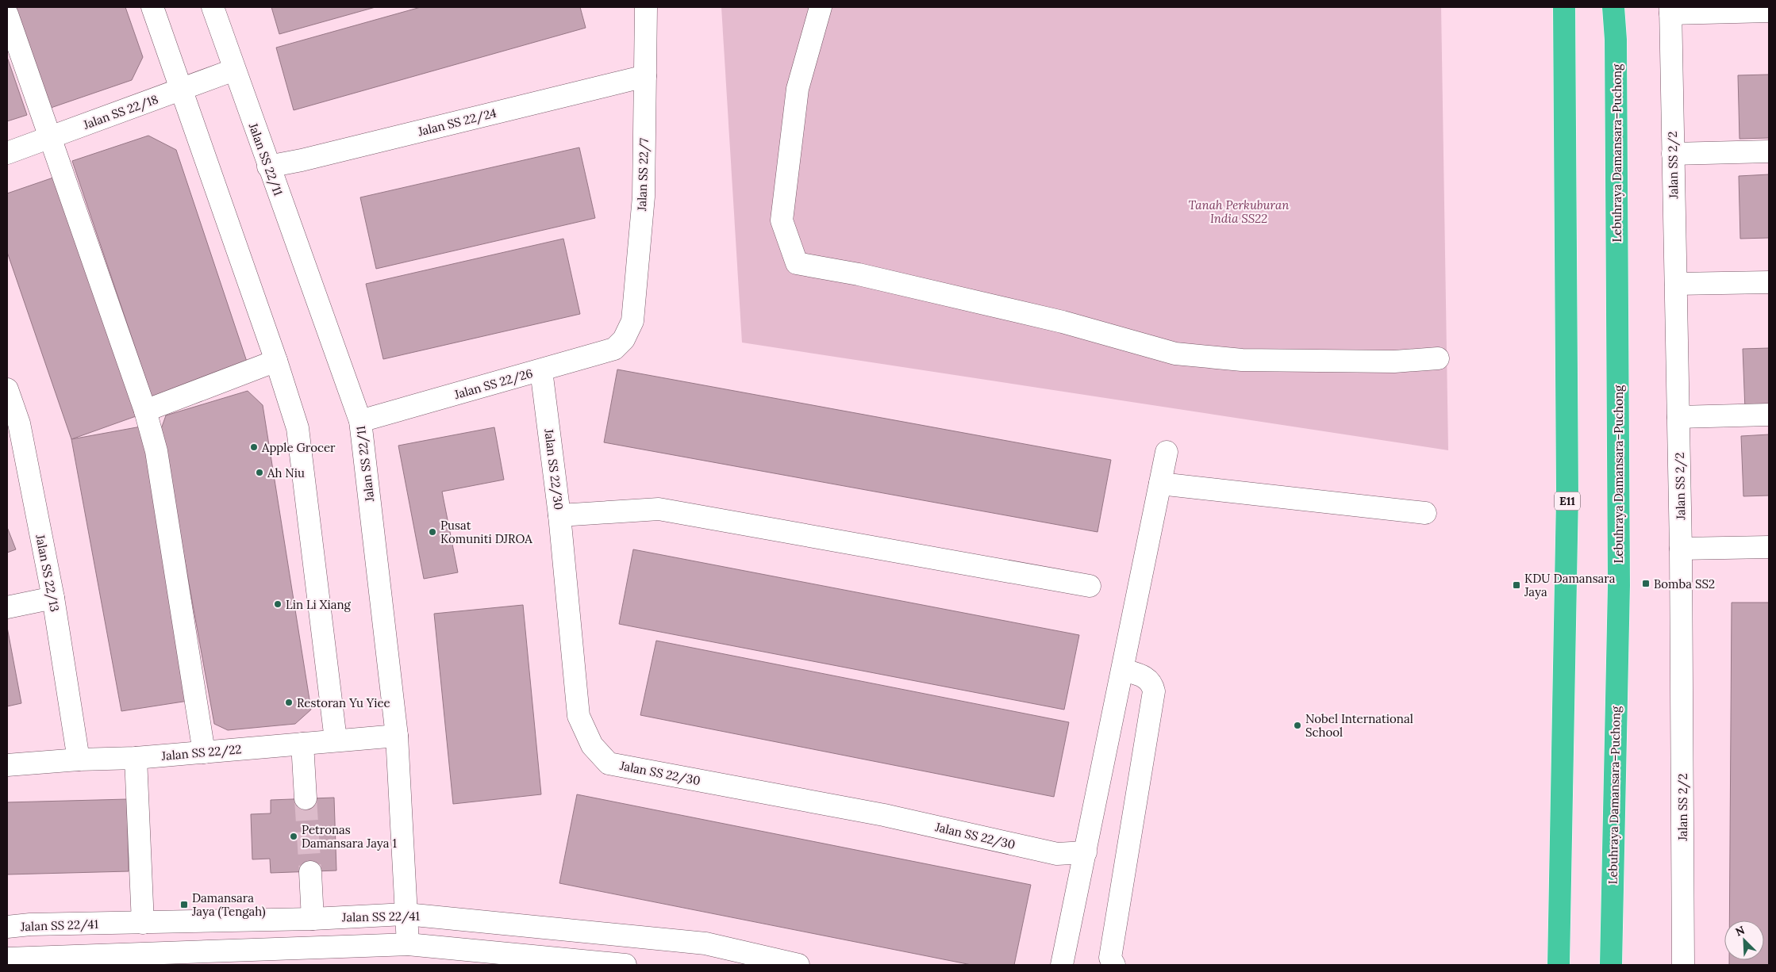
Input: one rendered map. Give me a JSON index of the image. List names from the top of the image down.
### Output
{
  "streets": {
    "highway": ["Lebuhraya Damansara–Puchong", "E11"],
    "street": [
      "Jalan SS 22/18",
      "Jalan SS 22/24",
      "Jalan SS 22/11",
      "Jalan SS 2/2",
      "Jalan SS 22/7",
      "Jalan SS 22/26",
      "Jalan SS 22/30",
      "Jalan SS 22/13",
      "Jalan SS 22/22",
      "Jalan SS 22/41"
    ]
  },
  "crossings": [
    ["Jalan SS 22/18", "Jalan SS 22/11"],
    ["Jalan SS 22/24", "Jalan SS 22/11"],
    ["Jalan SS 22/24", "Jalan SS 22/7"],
    ["Jalan SS 22/11", "Jalan SS 22/26"],
    ["Jalan SS 22/11", "Jalan SS 22/22"],
    ["Jalan SS 22/11", "Jalan SS 22/41"],
    ["Jalan SS 22/7", "Jalan SS 22/26"],
    ["Jalan SS 22/26", "Jalan SS 22/30"],
    ["Jalan SS 22/13", "Jalan SS 22/22"]
  ],
  "parks": ["Tanah Perkuburan India SS22"],
  "places": {
    "other": [
      "Apple Grocer",
      "Ah Niu",
      "Pusat Komuniti DJROA",
      "Lin Li Xiang",
      "Restoran Yu Yiee",
      "Nobel International School",
      "Petronas Damansara Jaya 1"
    ],
    "transit": ["Bomba SS2", "KDU Damansara Jaya", "Damansara Jaya (Tengah)"]
  },
  "north": "top left"
}
